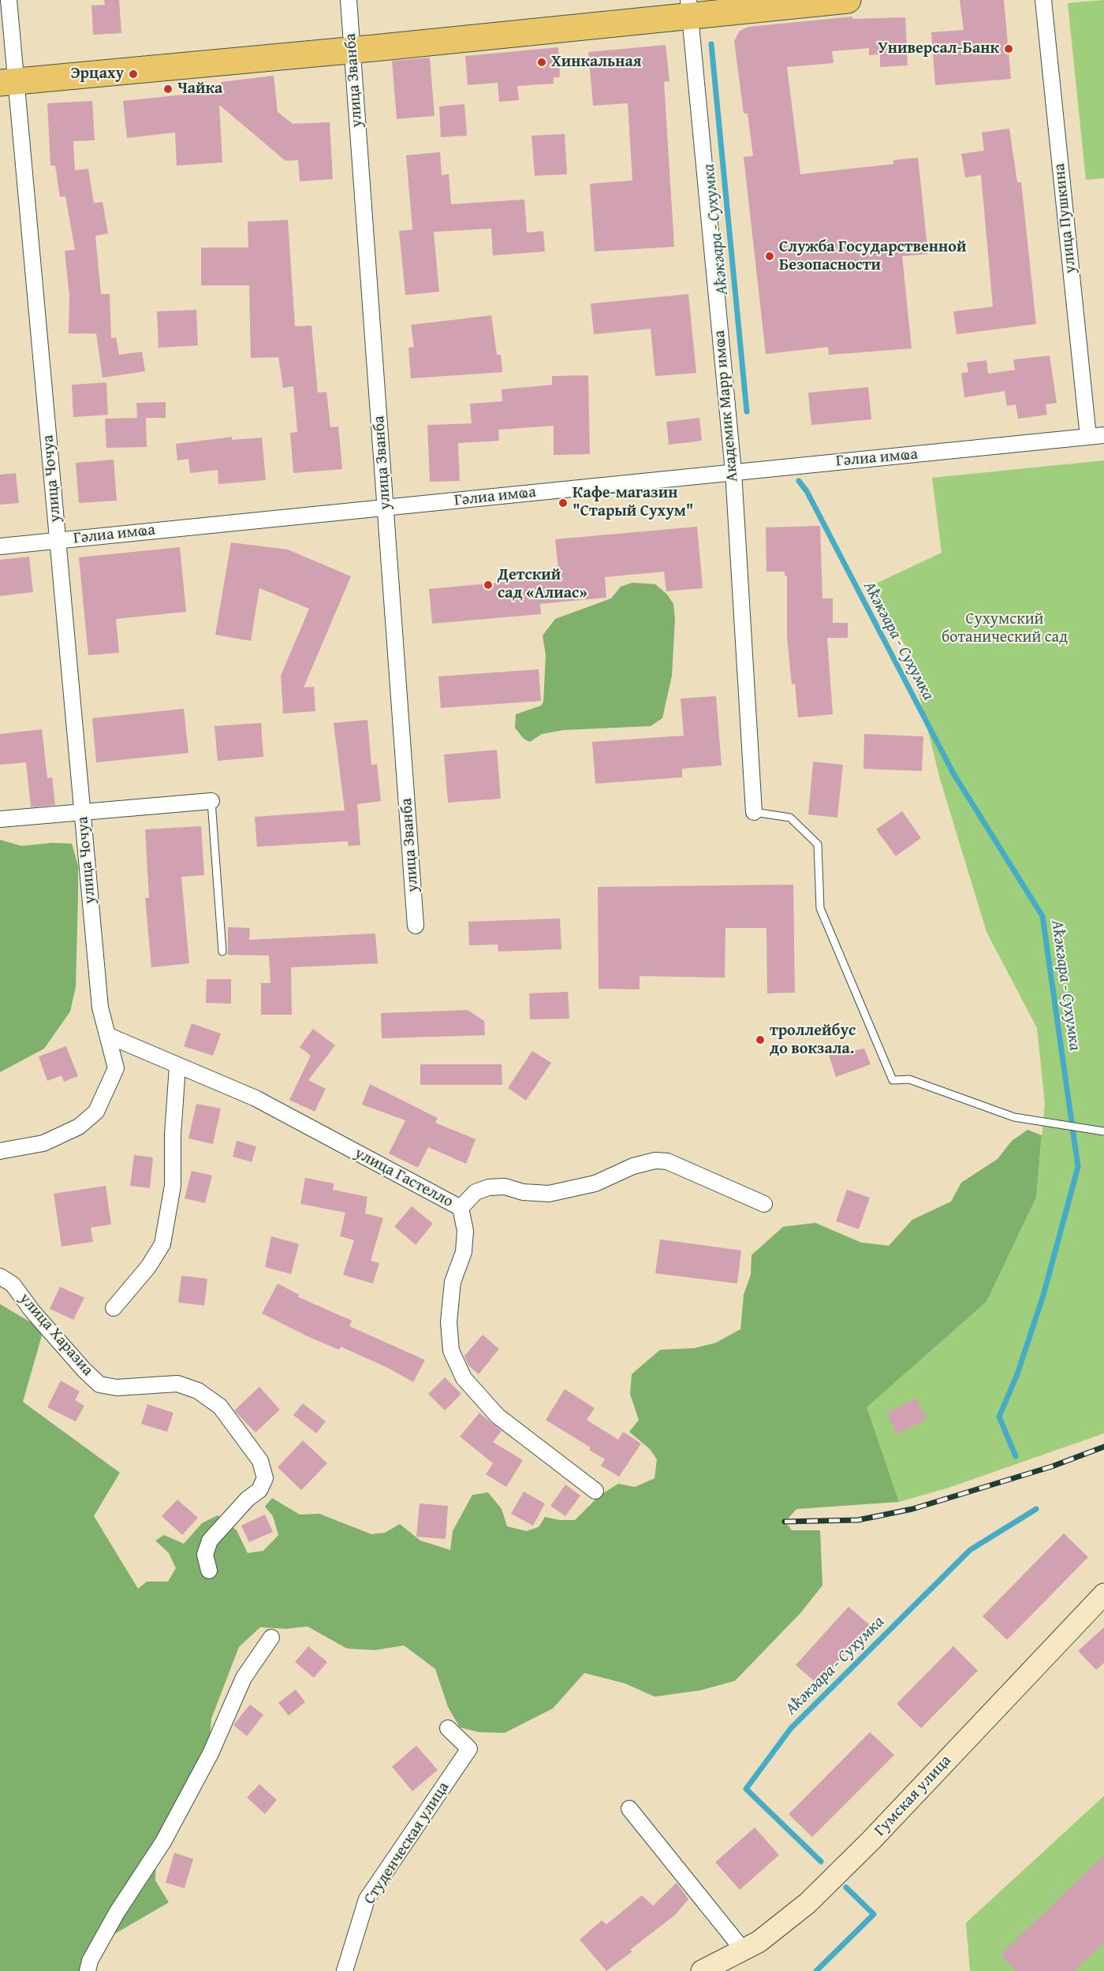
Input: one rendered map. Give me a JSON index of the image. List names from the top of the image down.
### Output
{
  "streets": {
    "street": [
      "улица Званба",
      "улица Пушкина",
      "Академик Марр имҩа",
      "Гәлиа имҩа",
      "улица Чочуа",
      "улица Гастелло",
      "улица Харазиа",
      "Гумская улица",
      "Студенческая улица"
    ]
  },
  "crossings": [
    ["улица Званба", "Гәлиа имҩа"],
    ["улица Пушкина", "Гәлиа имҩа"],
    ["Академик Марр имҩа", "Гәлиа имҩа"],
    ["Гәлиа имҩа", "улица Чочуа"],
    ["улица Чочуа", "улица Гастелло"]
  ],
  "water": ["Аҟәкәара - Сухумка"],
  "parks": ["Сухумский ботанический сад"],
  "places": [
    "Универсал-Банк",
    "Хинкальная",
    "Эрцаху",
    "Чайка",
    "Служба Государственной Безопасности",
    "Кафе-магазин \"Старый Сухум\"",
    "Детский сад «Алиас»",
    "троллейбус до вокзала."
  ]
}
